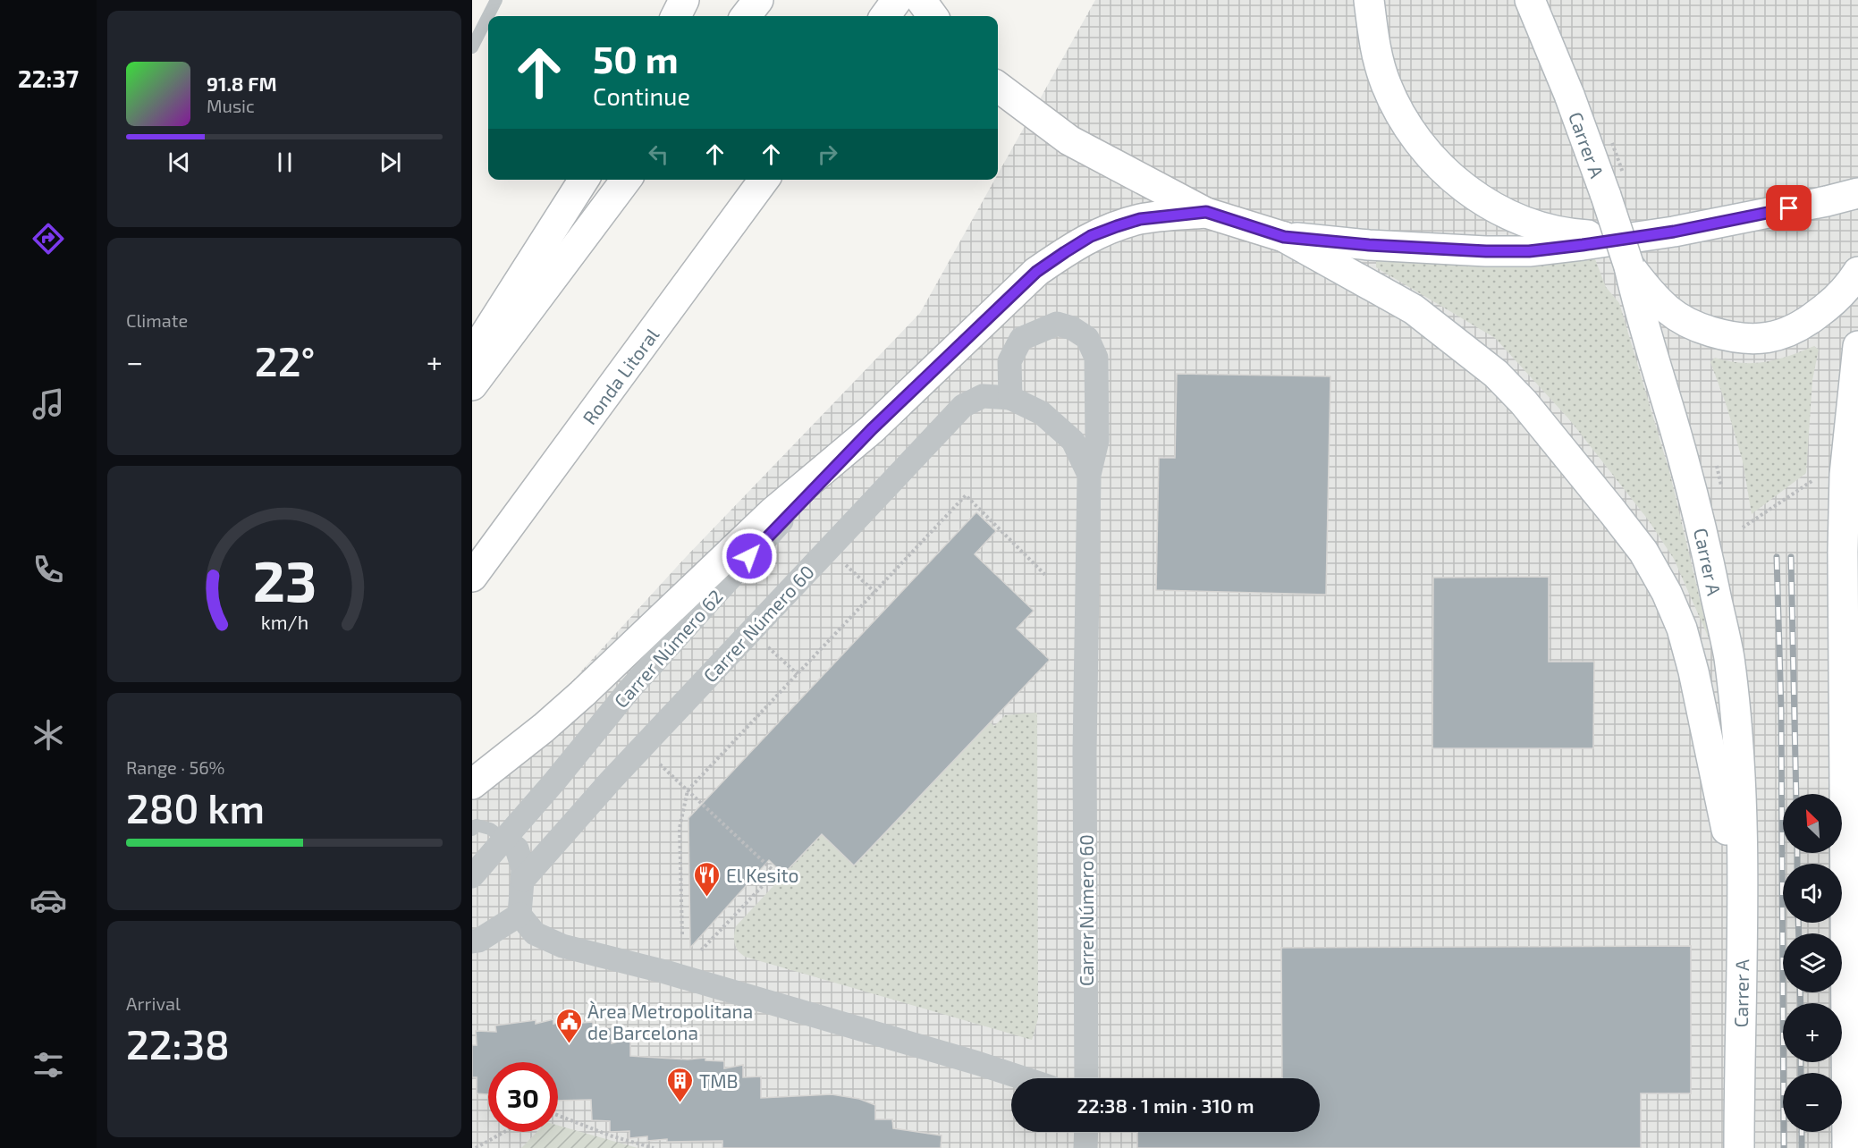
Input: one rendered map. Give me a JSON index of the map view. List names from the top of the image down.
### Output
{
  "streets": {
    "main road": ["Carrer A", "Ronda Litoral"],
    "street": ["Carrer Número 60", "Carrer Número 62"]
  },
  "places": {
    "restaurant": ["El Kesito"],
    "public building": ["Àrea Metropolitana de Barcelona"],
    "building": ["TMB"]
  },
  "north": "top left",
  "page": {
    "tabs": "22:37",
    "turn": ["50 m", "Continue"],
    "song": ["91.8 FM", "Music"],
    "tile": [
      "Climate",
      ["Range · 56%", "280 km"],
      ["Arrival", "22:38"]
    ],
    "heat": ["−", "22°", "+"],
    "map_buttons": ["+", "−"],
    "limit": "30",
    "trip": "22:38 · 1 min · 310 m",
    "gauge": ["23", "km/h"]
  }
}
